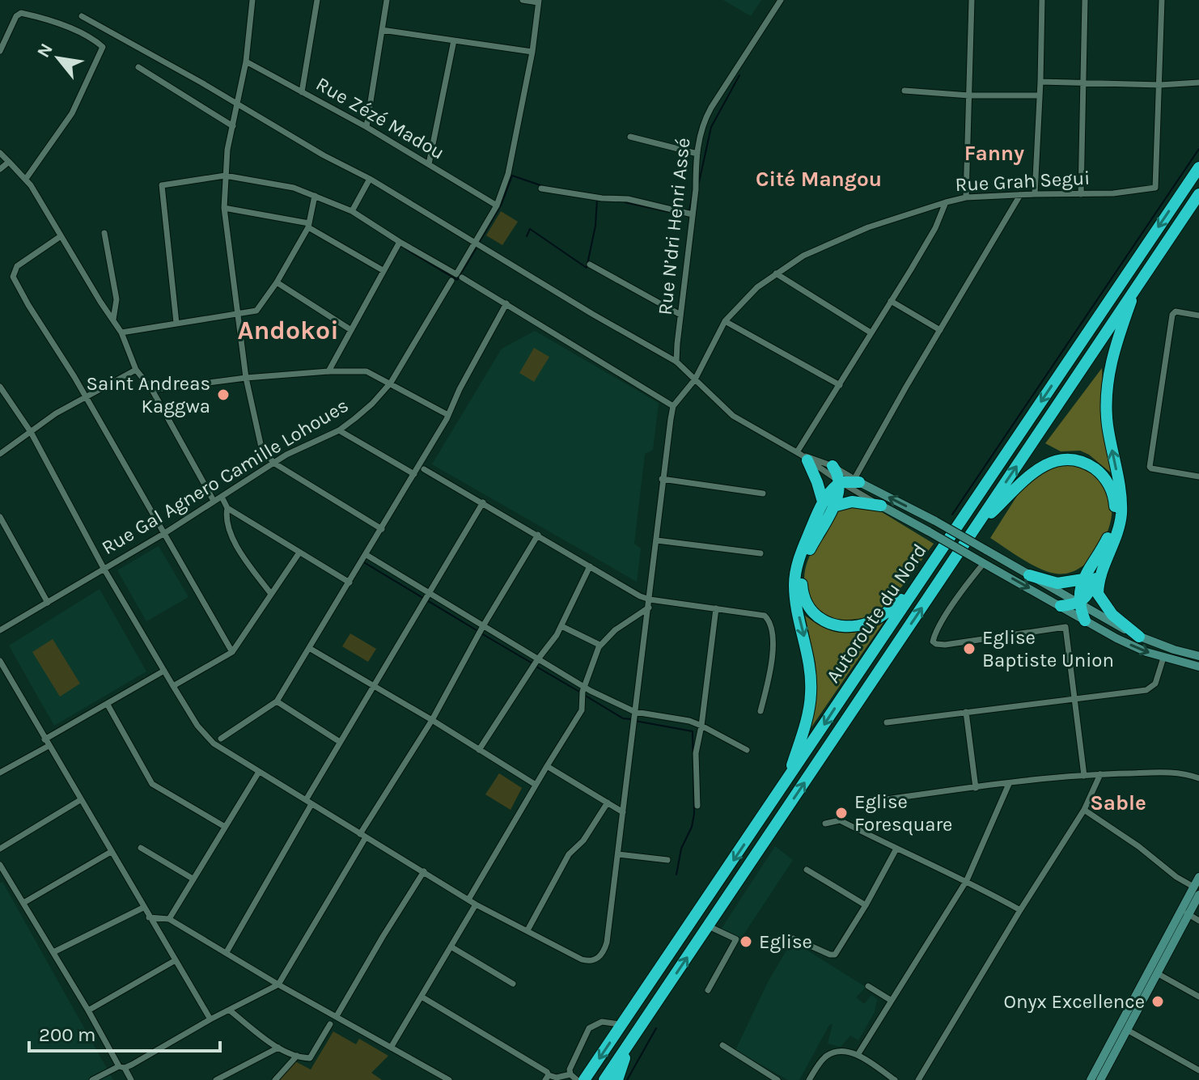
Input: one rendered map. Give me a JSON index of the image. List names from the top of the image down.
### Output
{
  "streets": {
    "highway": ["Autoroute du Nord"],
    "street": [
      "Rue Zézé Madou",
      "Rue Grah Segui",
      "Rue N’dri Henri Assé",
      "Rue Gal Agnero Camille Lohoues"
    ]
  },
  "districts": [
    "Fanny",
    "Cité Mangou",
    "Andokoi",
    "Sable"
  ],
  "places": [
    "Saint Andreas Kaggwa",
    "Eglise Baptiste Union",
    "Eglise Foresquare",
    "Eglise",
    "Onyx Excellence"
  ],
  "scale_bar": "200 m",
  "north": "top left"
}
